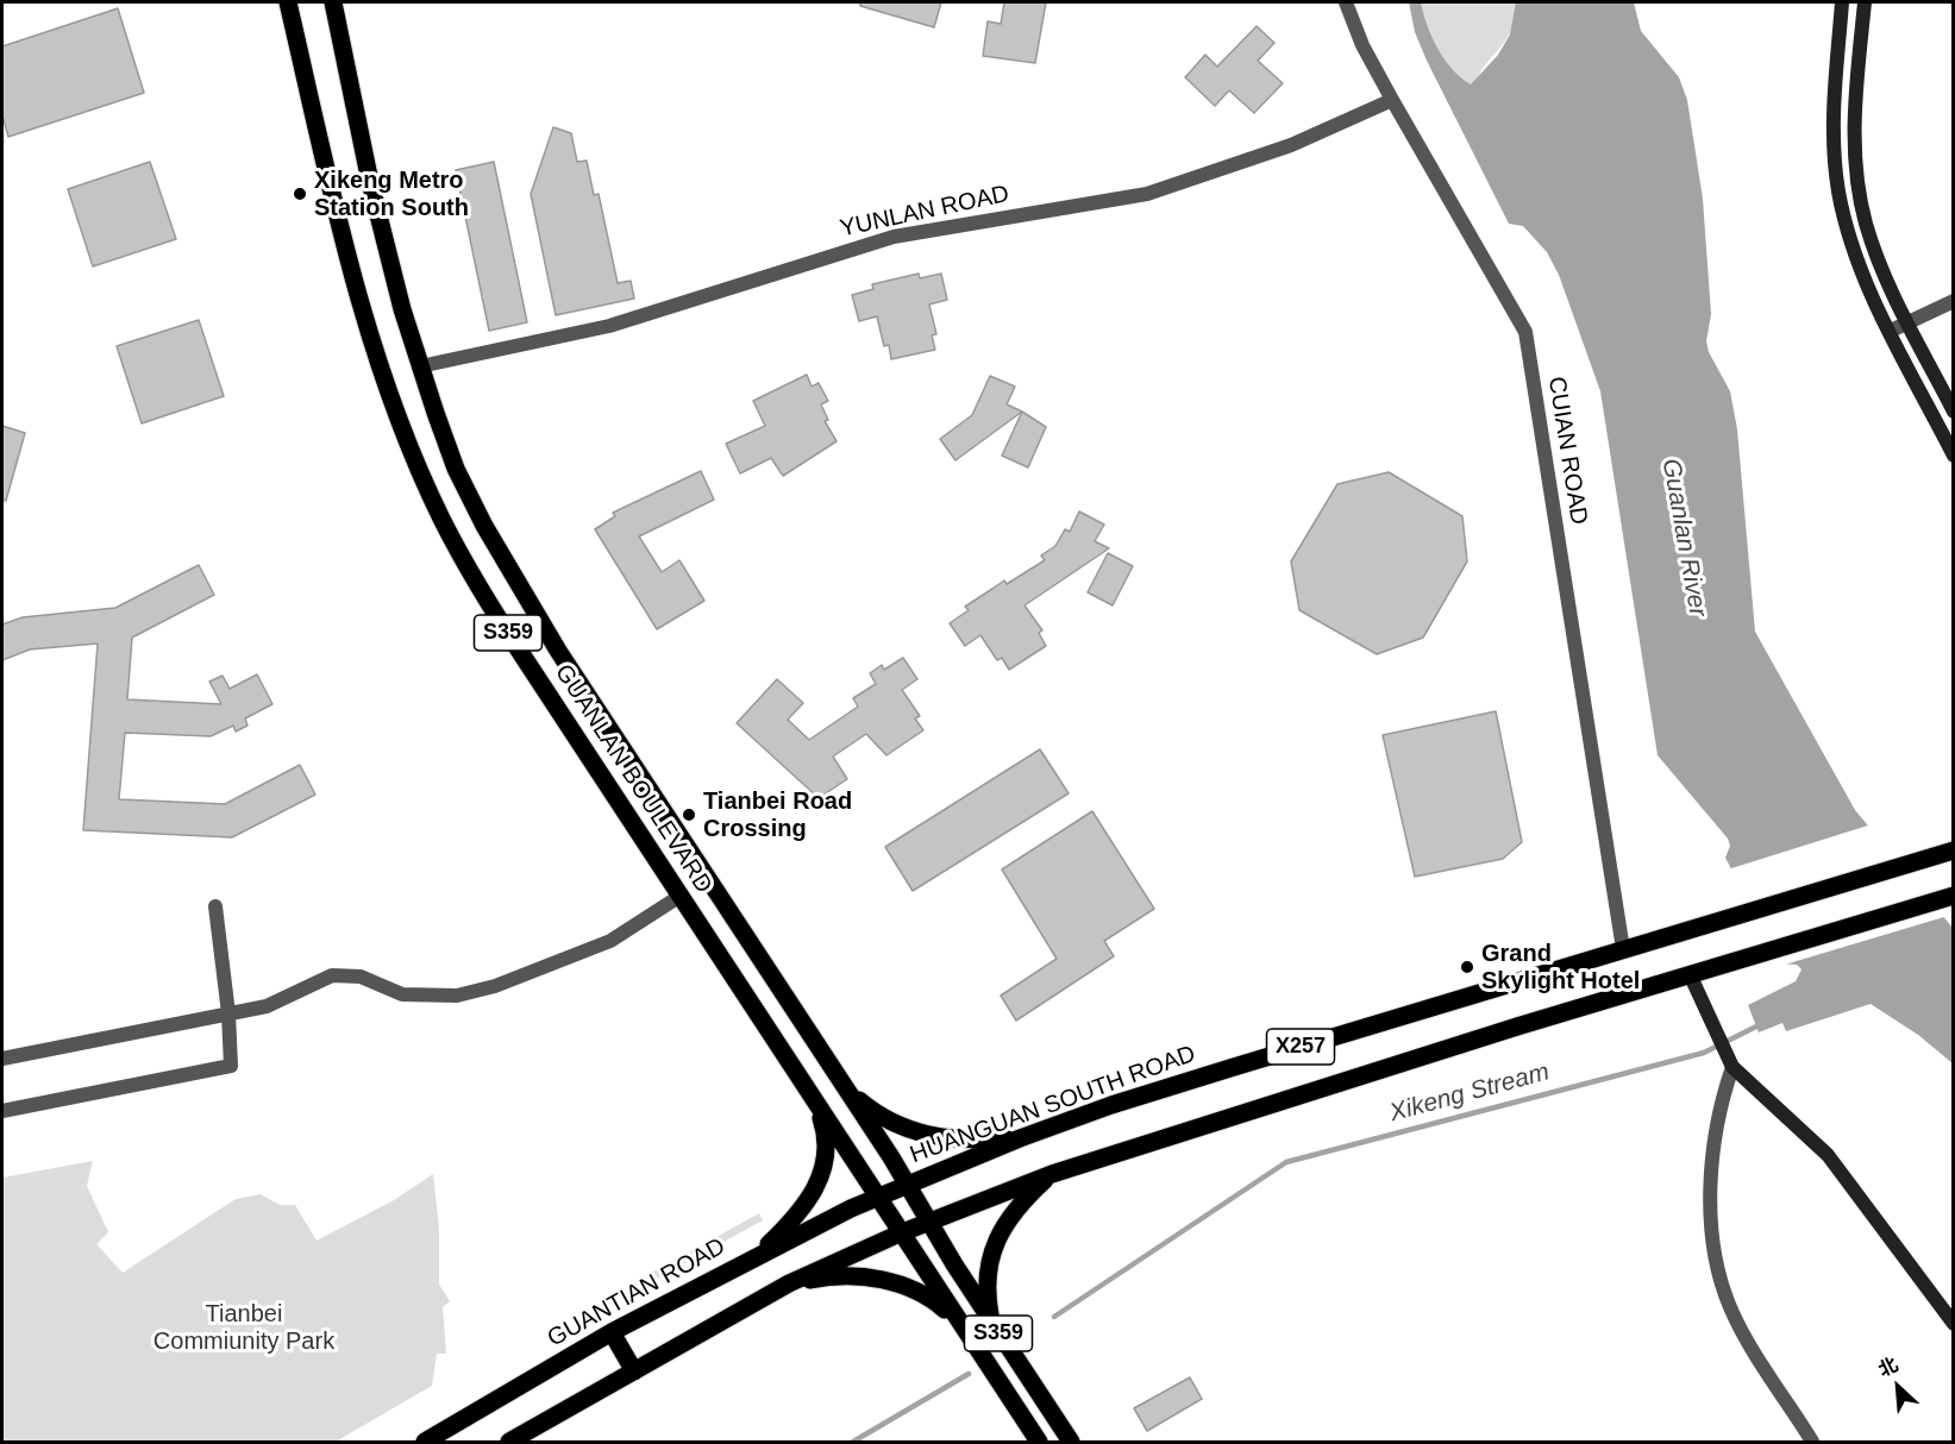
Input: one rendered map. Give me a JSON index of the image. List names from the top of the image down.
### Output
{
  "streets": {
    "main road": [
      "S359",
      "GUANLAN BOULEVARD",
      "X257",
      "HUANGUAN SOUTH ROAD",
      "GUANTIAN ROAD"
    ],
    "street": ["YUNLAN ROAD", "CUIAN ROAD"]
  },
  "crossings": [
    ["YUNLAN ROAD", "CUIAN ROAD"],
    ["YUNLAN ROAD", "GUANLAN BOULEVARD"],
    ["CUIAN ROAD", "HUANGUAN SOUTH ROAD"],
    ["GUANLAN BOULEVARD", "X257"],
    ["GUANLAN BOULEVARD", "HUANGUAN SOUTH ROAD"],
    ["GUANLAN BOULEVARD", "GUANTIAN ROAD"],
    ["HUANGUAN SOUTH ROAD", "GUANTIAN ROAD"]
  ],
  "water": ["Guanlan River", "Xikeng Stream"],
  "parks": ["Tianbei Commiunity Park"],
  "places": ["Xikeng Metro Station South", "Tianbei Road Crossing", "Grand Skylight Hotel"],
  "north": "top left"
}
